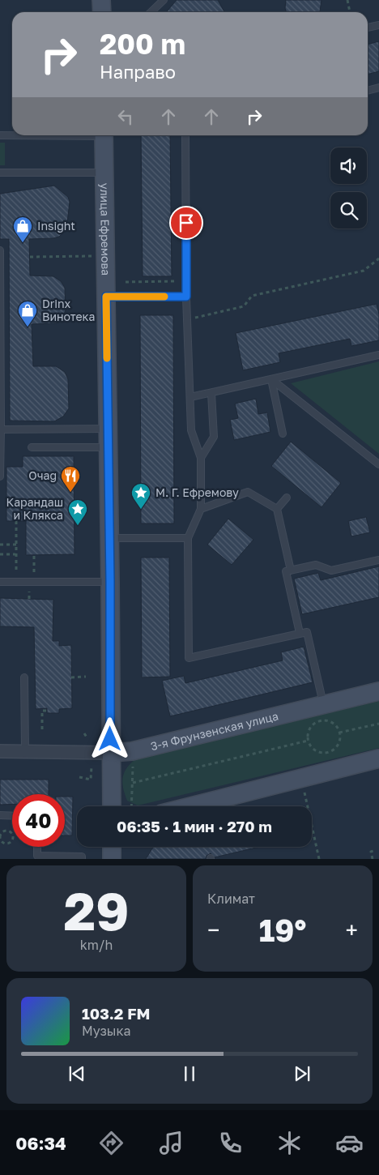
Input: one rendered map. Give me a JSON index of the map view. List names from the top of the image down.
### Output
{
  "streets": {
    "street": ["улица Ефремова", "3-я Фрунзенская улица"]
  },
  "crossings": [
    ["улица Ефремова", "3-я Фрунзенская улица"]
  ],
  "places": {
    "shop": ["Insight", "Drinx Винотека"],
    "restaurant": ["Очаg"],
    "place": ["М. Г. Ефремову", "Карандаш и Клякса"]
  },
  "page": {
    "turn": ["200 m", "Направо"],
    "limit": "40",
    "trip": "06:35 · 1 мин · 270 m",
    "tile": [
      ["29", "km/h"],
      "Климат"
    ],
    "heat": ["−", "19°", "+"],
    "song": ["103.2 FM", "Музыка"],
    "tabs": "06:34"
  }
}
